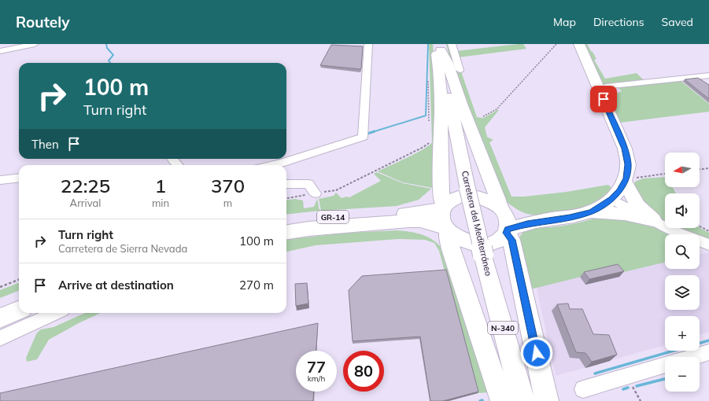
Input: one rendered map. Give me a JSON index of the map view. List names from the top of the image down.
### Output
{
  "streets": {
    "highway": ["GR-14", "Carretera del Mediterráneo", "N-340"]
  },
  "north": "left",
  "page": {
    "header": "Routely",
    "nav": ["Map", "Directions", "Saved"],
    "turn": ["100 m", "Turn right"],
    "then": "Then",
    "map_buttons": ["+", "−"],
    "eta": [
      "22:25",
      "Arrival",
      "1",
      "min",
      "370",
      "m"
    ],
    "list": [
      {
        "name": "Turn right",
        "note": "Carretera de Sierra Nevada",
        "value": "100 m"
      },
      {
        "name": "Arrive at destination",
        "value": "270 m"
      }
    ],
    "speed": "77 km/h",
    "limit": "80"
  }
}
